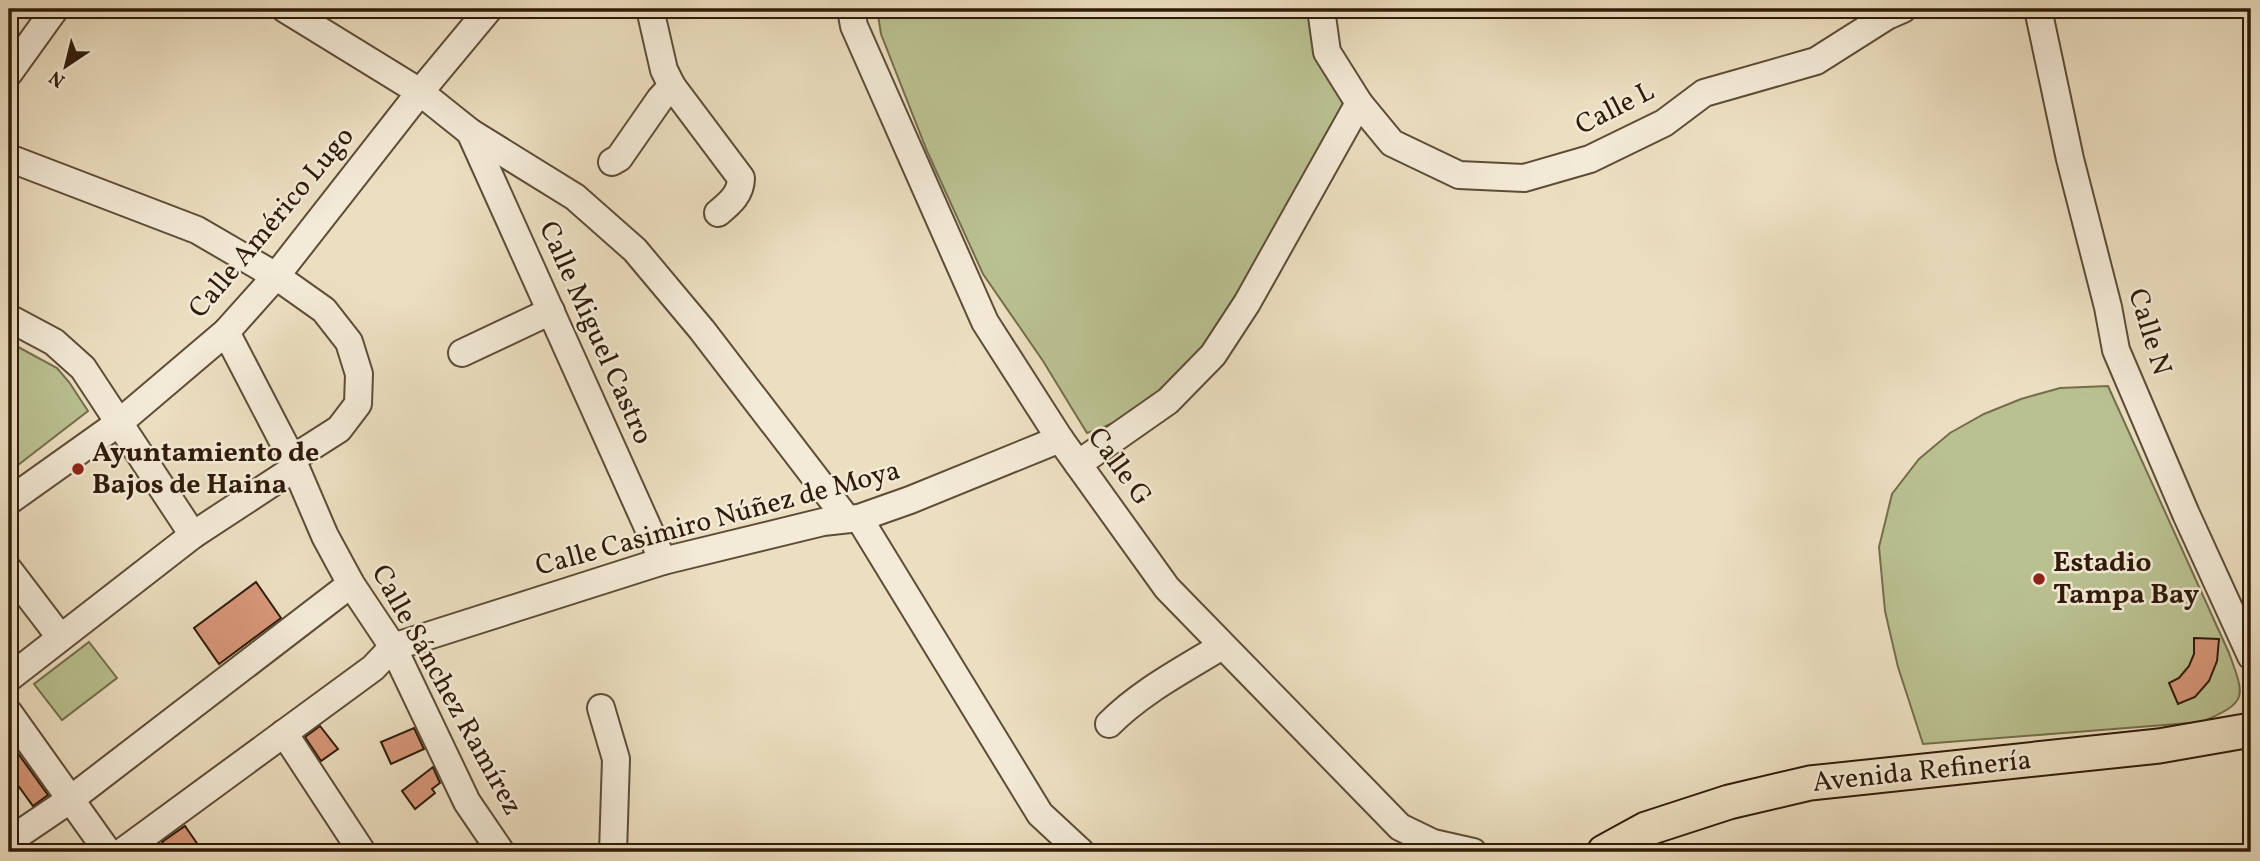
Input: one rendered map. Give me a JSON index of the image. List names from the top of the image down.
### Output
{
  "streets": {
    "main road": ["Avenida Refinería"],
    "street": [
      "Calle L",
      "Calle Américo Lugo",
      "Calle N",
      "Calle Miguel Castro",
      "Calle G",
      "Calle Casimiro Núñez de Moya",
      "Calle Sánchez Ramírez"
    ]
  },
  "crossings": [
    ["Calle Américo Lugo", "Calle Sánchez Ramírez"],
    ["Calle Miguel Castro", "Calle Casimiro Núñez de Moya"],
    ["Calle G", "Calle Casimiro Núñez de Moya"],
    ["Calle Casimiro Núñez de Moya", "Calle Sánchez Ramírez"]
  ],
  "places": ["Ayuntamiento de Bajos de Haina", "Estadio Tampa Bay"],
  "north": "bottom left"
}
